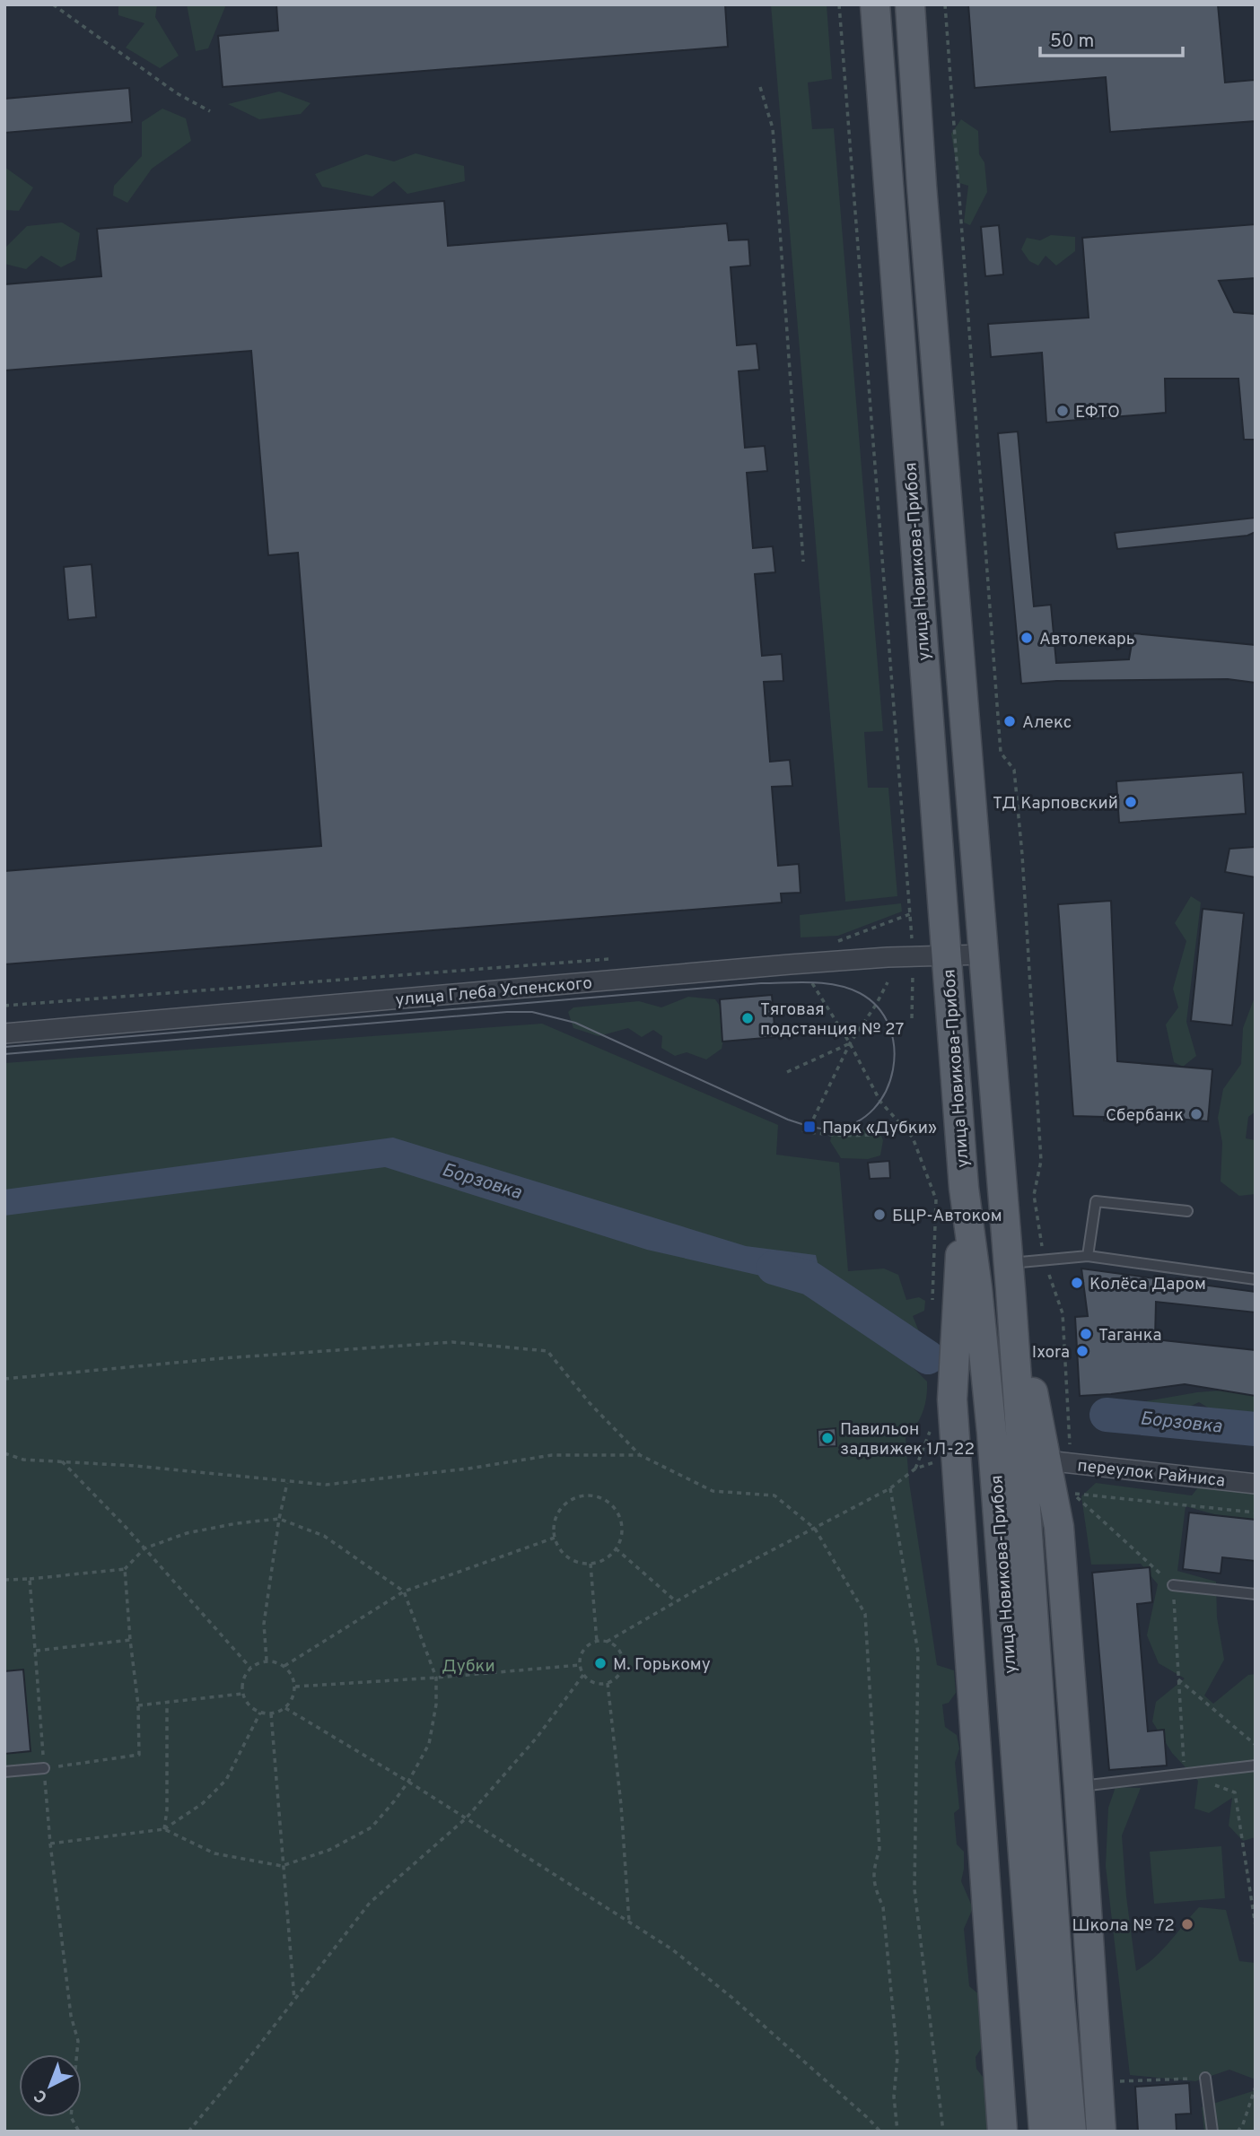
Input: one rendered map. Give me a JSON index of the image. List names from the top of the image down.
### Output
{
  "streets": {
    "main road": ["улица Новикова-Прибоя"],
    "street": ["улица Глеба Успенского", "переулок Райниса"]
  },
  "crossings": [
    ["улица Новикова-Прибоя", "улица Глеба Успенского"]
  ],
  "water": ["Борзовка"],
  "parks": ["Дубки"],
  "places": {
    "other": [
      "ЕФТО",
      "Автолекарь",
      "Алекс",
      "ТД Карповский",
      "Тяговая подстанция № 27",
      "Сбербанк",
      "БЦР-Автоком",
      "Колёса Даром",
      "Таганка",
      "Ixora",
      "Павильон задвижек 1Л-22",
      "М. Горькому",
      "Школа № 72"
    ],
    "transit": ["Парк «Дубки»"]
  },
  "scale_bar": "50 m",
  "north": "bottom left"
}
